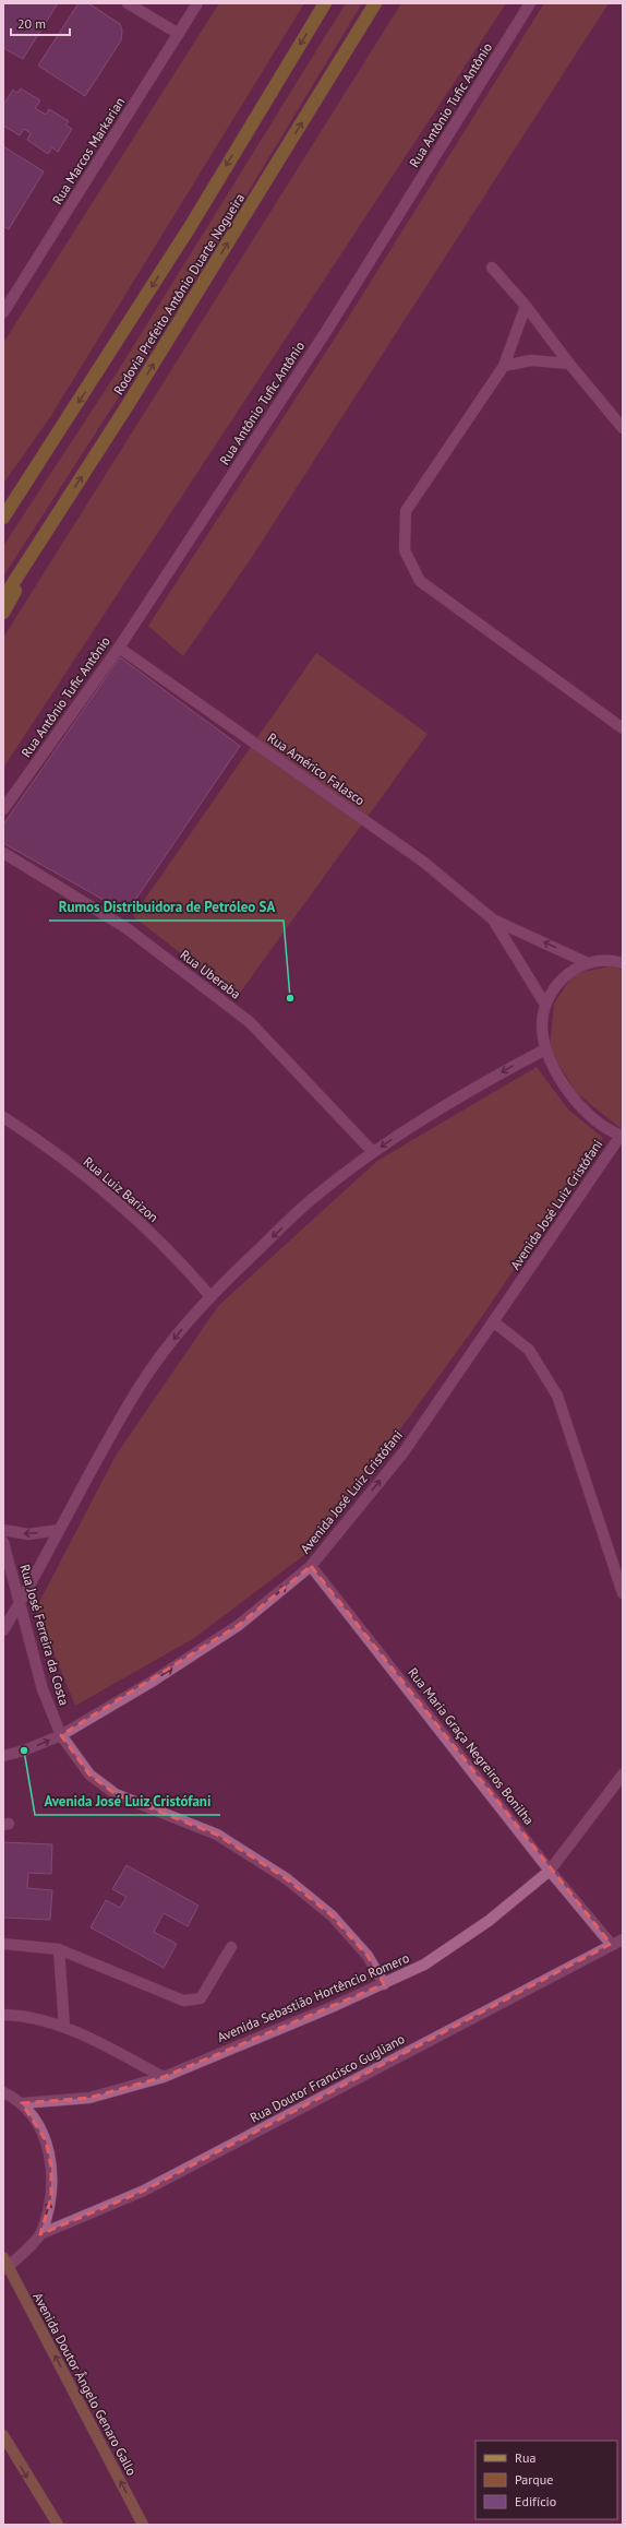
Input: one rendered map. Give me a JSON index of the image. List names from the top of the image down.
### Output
{
  "streets": {
    "highway": ["Rodovia Prefeito Antônio Duarte Nogueira"],
    "main road": ["Avenida Doutor Ângelo Genaro Gallo"],
    "street": [
      "Rua Antônio Tufic Antônio",
      "Rua Marcos Markarian",
      "Rua Américo Falasco",
      "Rua Uberaba",
      "Rua Luiz Barizon",
      "Avenida José Luiz Cristófani",
      "Rua José Ferreira da Costa",
      "Rua Maria Graça Negreiros Bonilha",
      "Avenida Sebastião Hortêncio Romero",
      "Rua Doutor Francisco Gugliano"
    ]
  },
  "crossings": [
    ["Rua Antônio Tufic Antônio", "Rua Américo Falasco"],
    ["Avenida José Luiz Cristófani", "Rua José Ferreira da Costa"],
    ["Avenida José Luiz Cristófani", "Rua Maria Graça Negreiros Bonilha"],
    ["Rua José Ferreira da Costa", "Avenida Sebastião Hortêncio Romero"],
    ["Rua Maria Graça Negreiros Bonilha", "Avenida Sebastião Hortêncio Romero"],
    ["Rua Maria Graça Negreiros Bonilha", "Rua Doutor Francisco Gugliano"]
  ],
  "one_way": ["Avenida José Luiz Cristófani"],
  "places": ["Rumos Distribuidora de Petróleo SA", "Avenida José Luiz Cristófani"],
  "legend": ["Rua", "Parque", "Edifício"],
  "scale_bar": "20 m"
}
